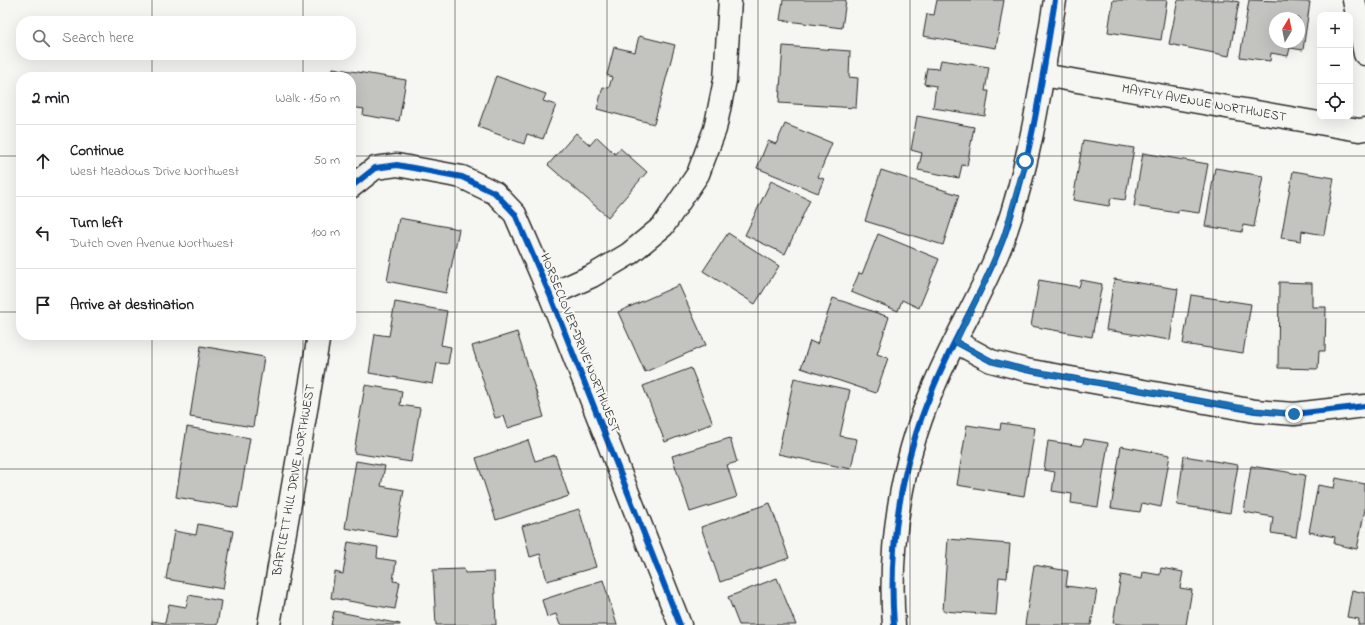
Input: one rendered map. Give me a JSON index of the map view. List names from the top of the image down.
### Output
{
  "streets": {
    "street": ["MAYFLY AVENUE NORTHWEST", "HORSECLOVER DRIVE NORTHWEST", "BARTLETT HILL DRIVE NORTHWEST"]
  },
  "north": "top",
  "page": {
    "map_buttons": ["+", "−"],
    "search": "Search here",
    "heading": ["2 min", "Walk · 150 m"],
    "list": [
      ["Continue", "West Meadows Drive Northwest", "50 m"],
      ["Turn left", "Dutch Oven Avenue Northwest", "100 m"],
      "Arrive at destination"
    ]
  }
}
